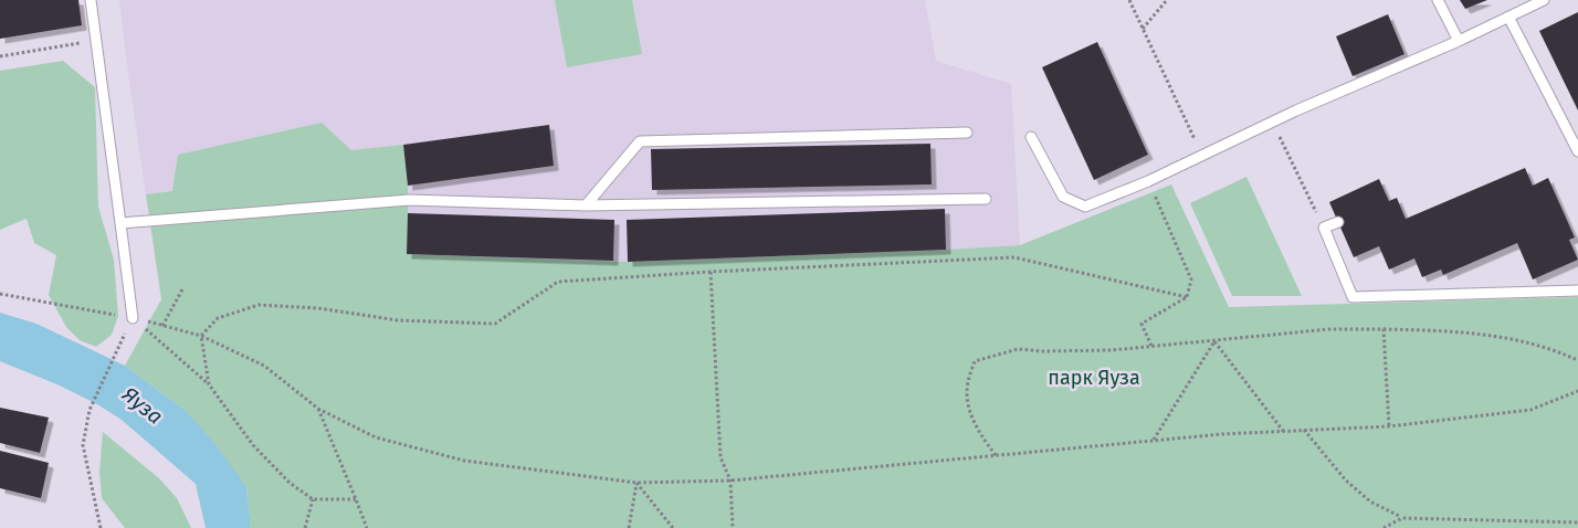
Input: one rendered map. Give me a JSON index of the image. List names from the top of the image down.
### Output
{
  "water": ["Яуза"],
  "parks": ["парк Яуза"]
}
